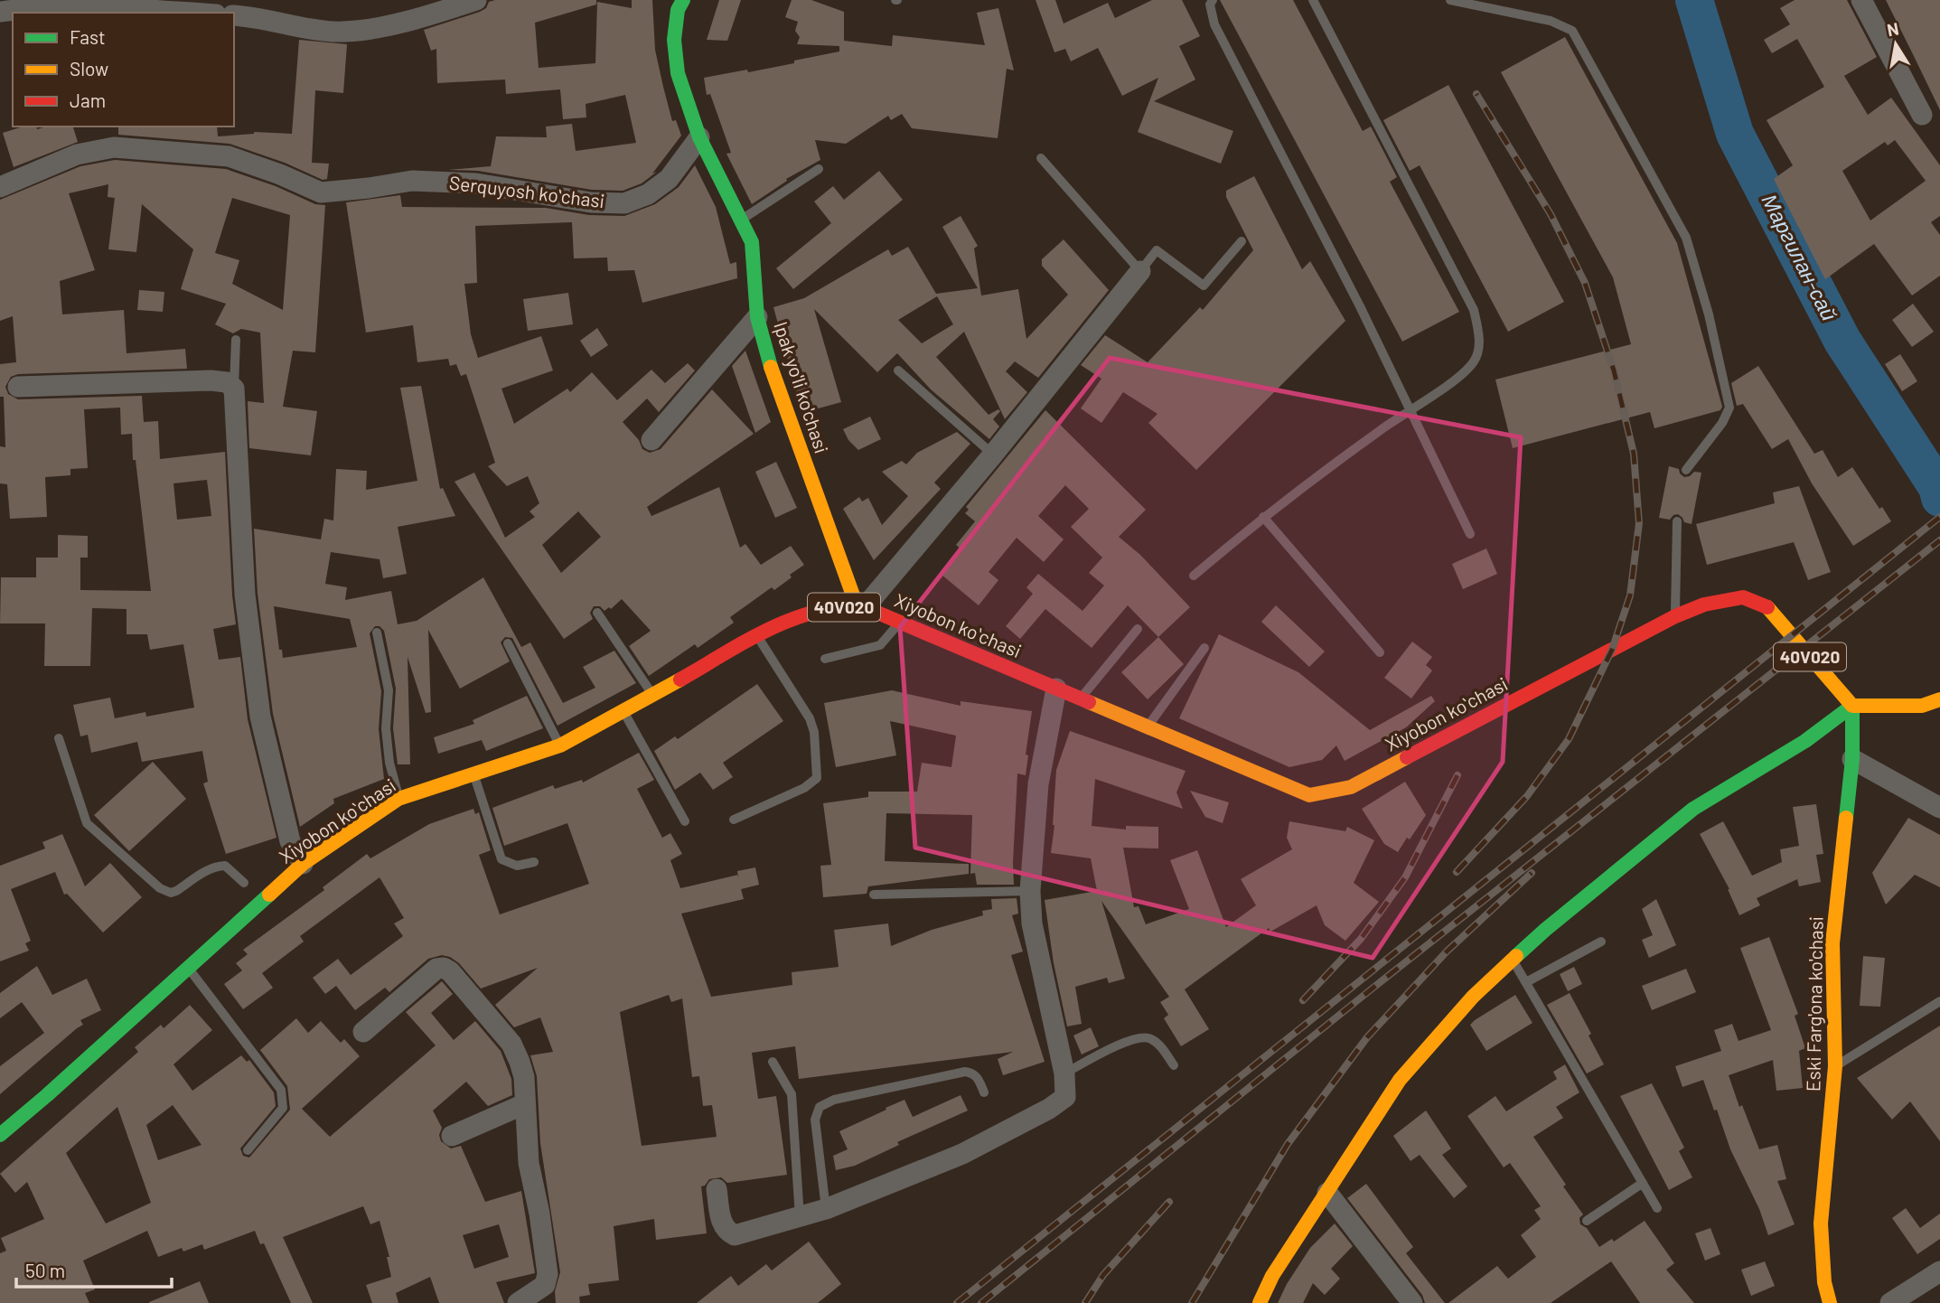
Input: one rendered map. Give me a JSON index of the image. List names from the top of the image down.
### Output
{
  "streets": {
    "main road": [
      "Ipak yo'li ko'chasi",
      "40V020",
      "Xiyobon koʻchasi",
      "Eski Farg'ona ko'chasi"
    ],
    "street": ["Serquyosh koʻchasi"]
  },
  "crossings": [
    ["Serquyosh koʻchasi", "Ipak yo'li ko'chasi"],
    ["Ipak yo'li ko'chasi", "Xiyobon koʻchasi"],
    ["Xiyobon koʻchasi", "Eski Farg'ona ko'chasi"]
  ],
  "water": ["Маргилан-сай"],
  "legend": ["Fast", "Slow", "Jam"],
  "scale_bar": "50 m",
  "north": "top"
}
